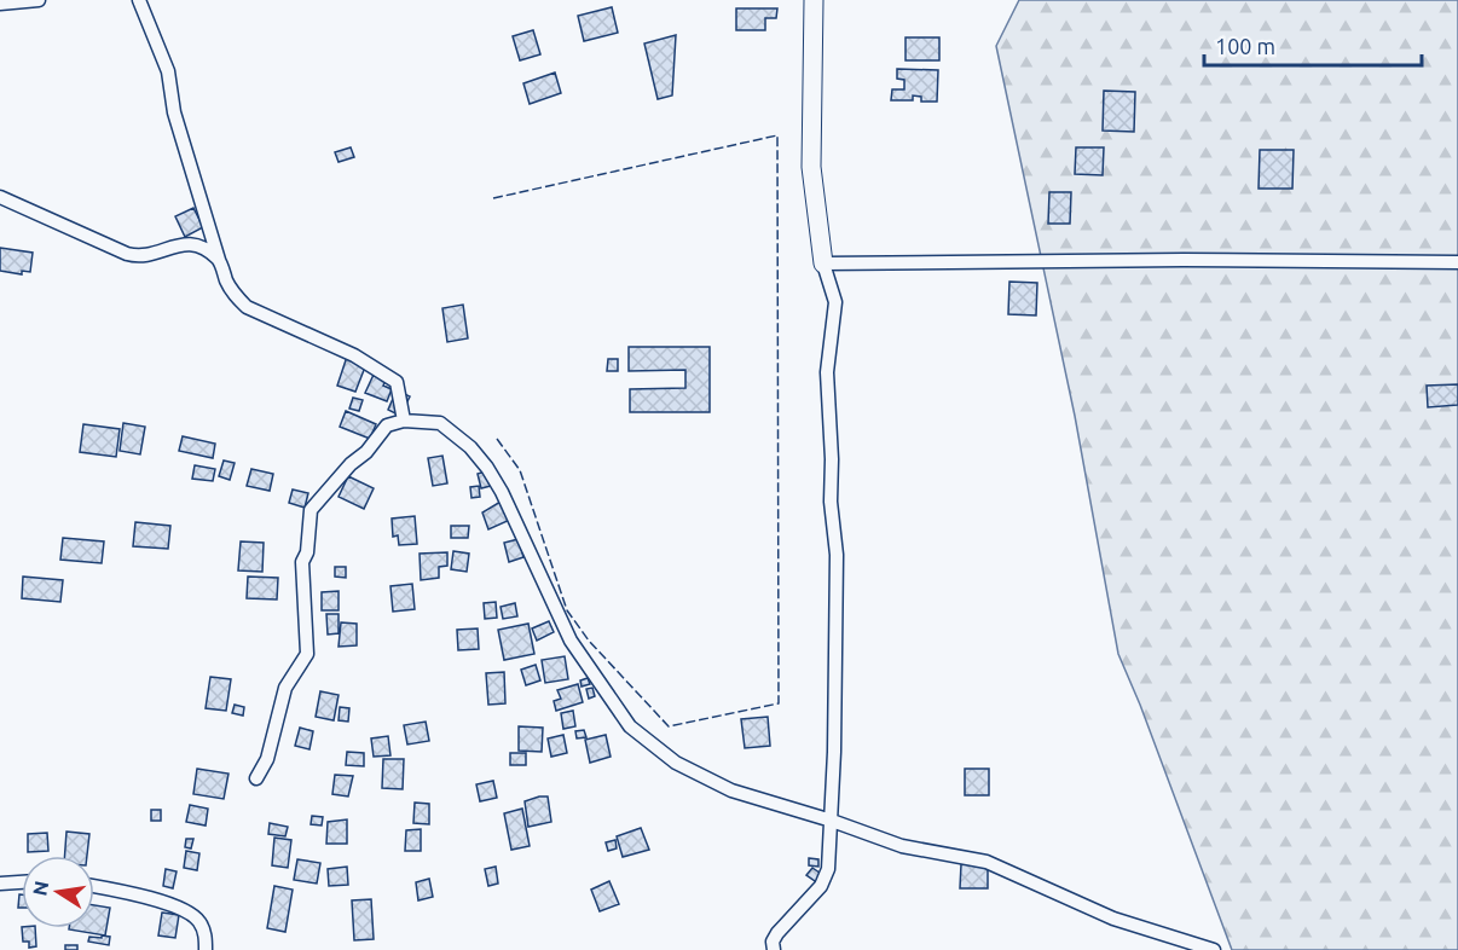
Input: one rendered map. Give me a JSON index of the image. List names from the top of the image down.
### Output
{
  "scale_bar": "100 m",
  "north": "left"
}
